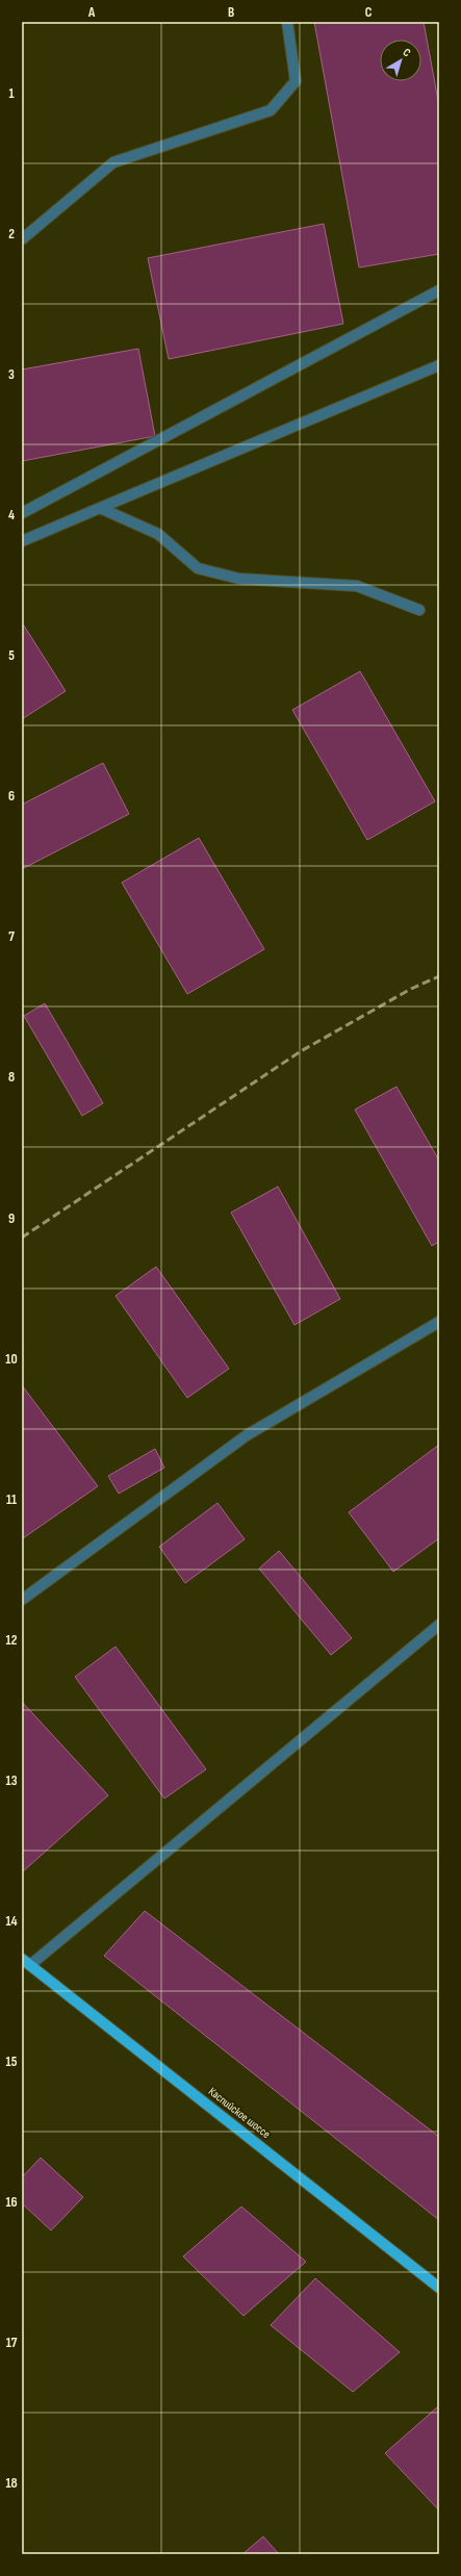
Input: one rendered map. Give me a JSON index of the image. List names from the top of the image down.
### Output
{
  "streets": {
    "main road": ["Каспийское шоссе"]
  },
  "north": "top right",
  "grid": {
    "columns": ["A", "B", "C"],
    "rows": [
      "1",
      "2",
      "3",
      "4",
      "5",
      "6",
      "7",
      "8",
      "9",
      "10",
      "11",
      "12",
      "13",
      "14",
      "15",
      "16",
      "17",
      "18"
    ]
  }
}
